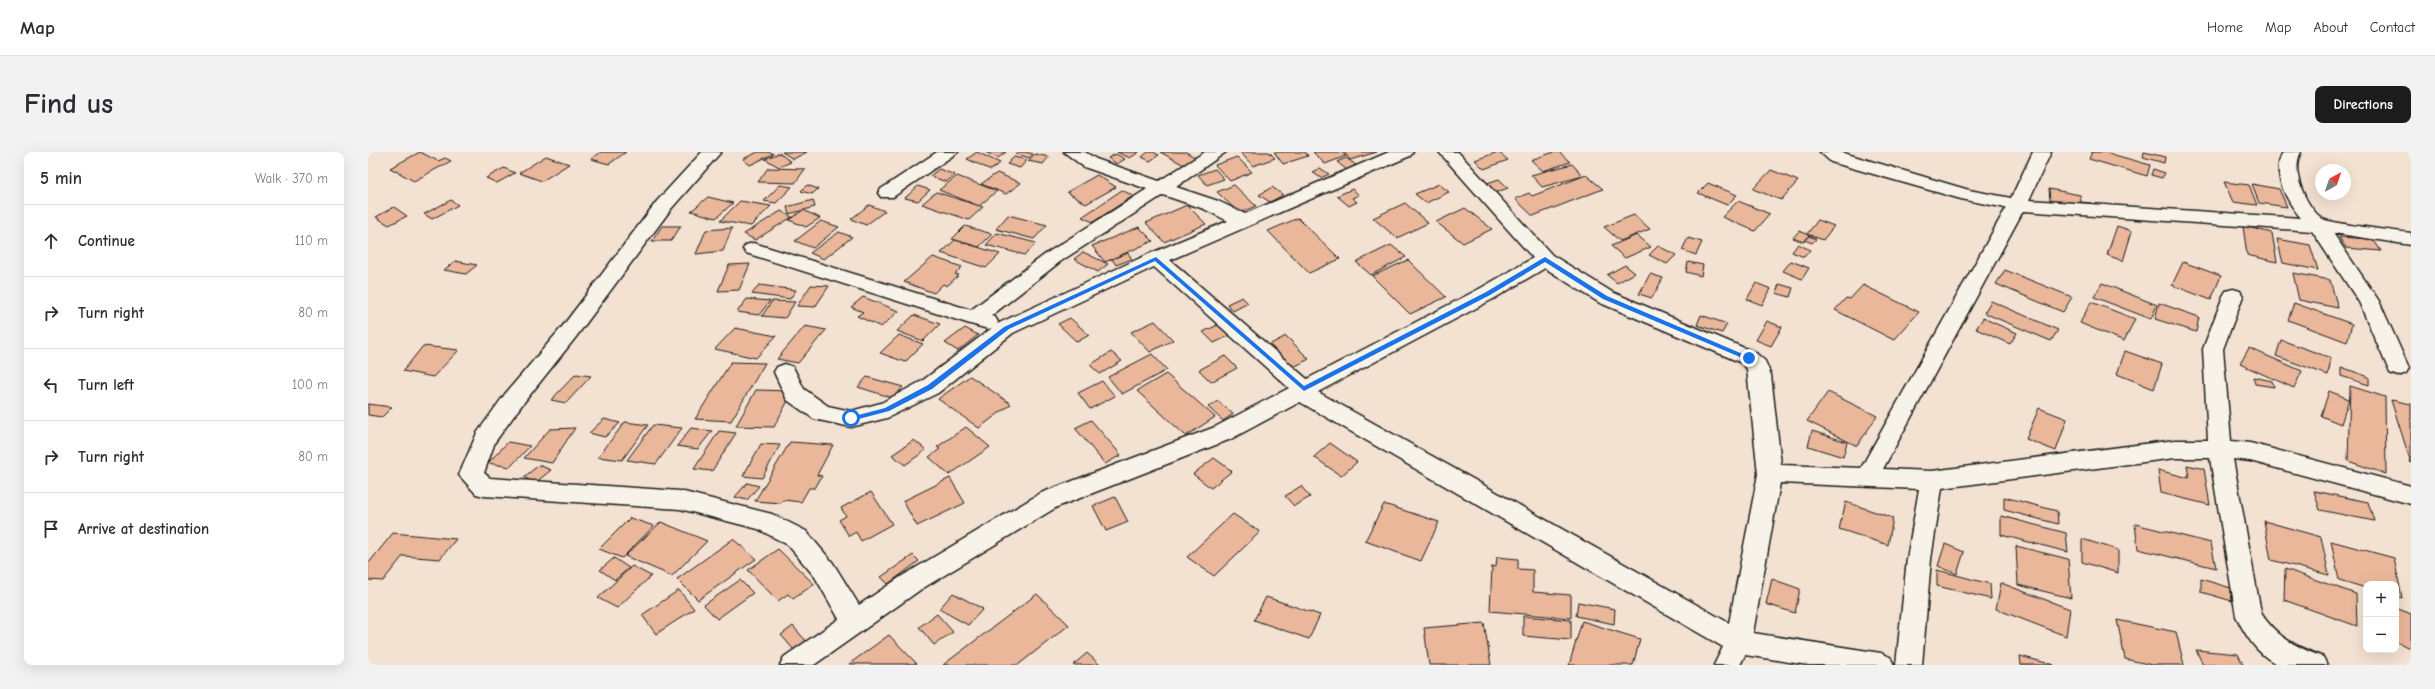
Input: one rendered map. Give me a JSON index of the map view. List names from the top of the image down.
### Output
{
  "north": "top right",
  "page": {
    "header": "Map",
    "nav": [
      "Home",
      "Map",
      "About",
      "Contact"
    ],
    "buttons": "Directions",
    "title": "Find us",
    "heading": ["5 min", "Walk · 370 m"],
    "list": [
      ["Continue", "110 m"],
      ["Turn right", "80 m"],
      ["Turn left", "100 m"],
      ["Turn right", "80 m"],
      "Arrive at destination"
    ],
    "map_buttons": ["+", "−"]
  }
}
